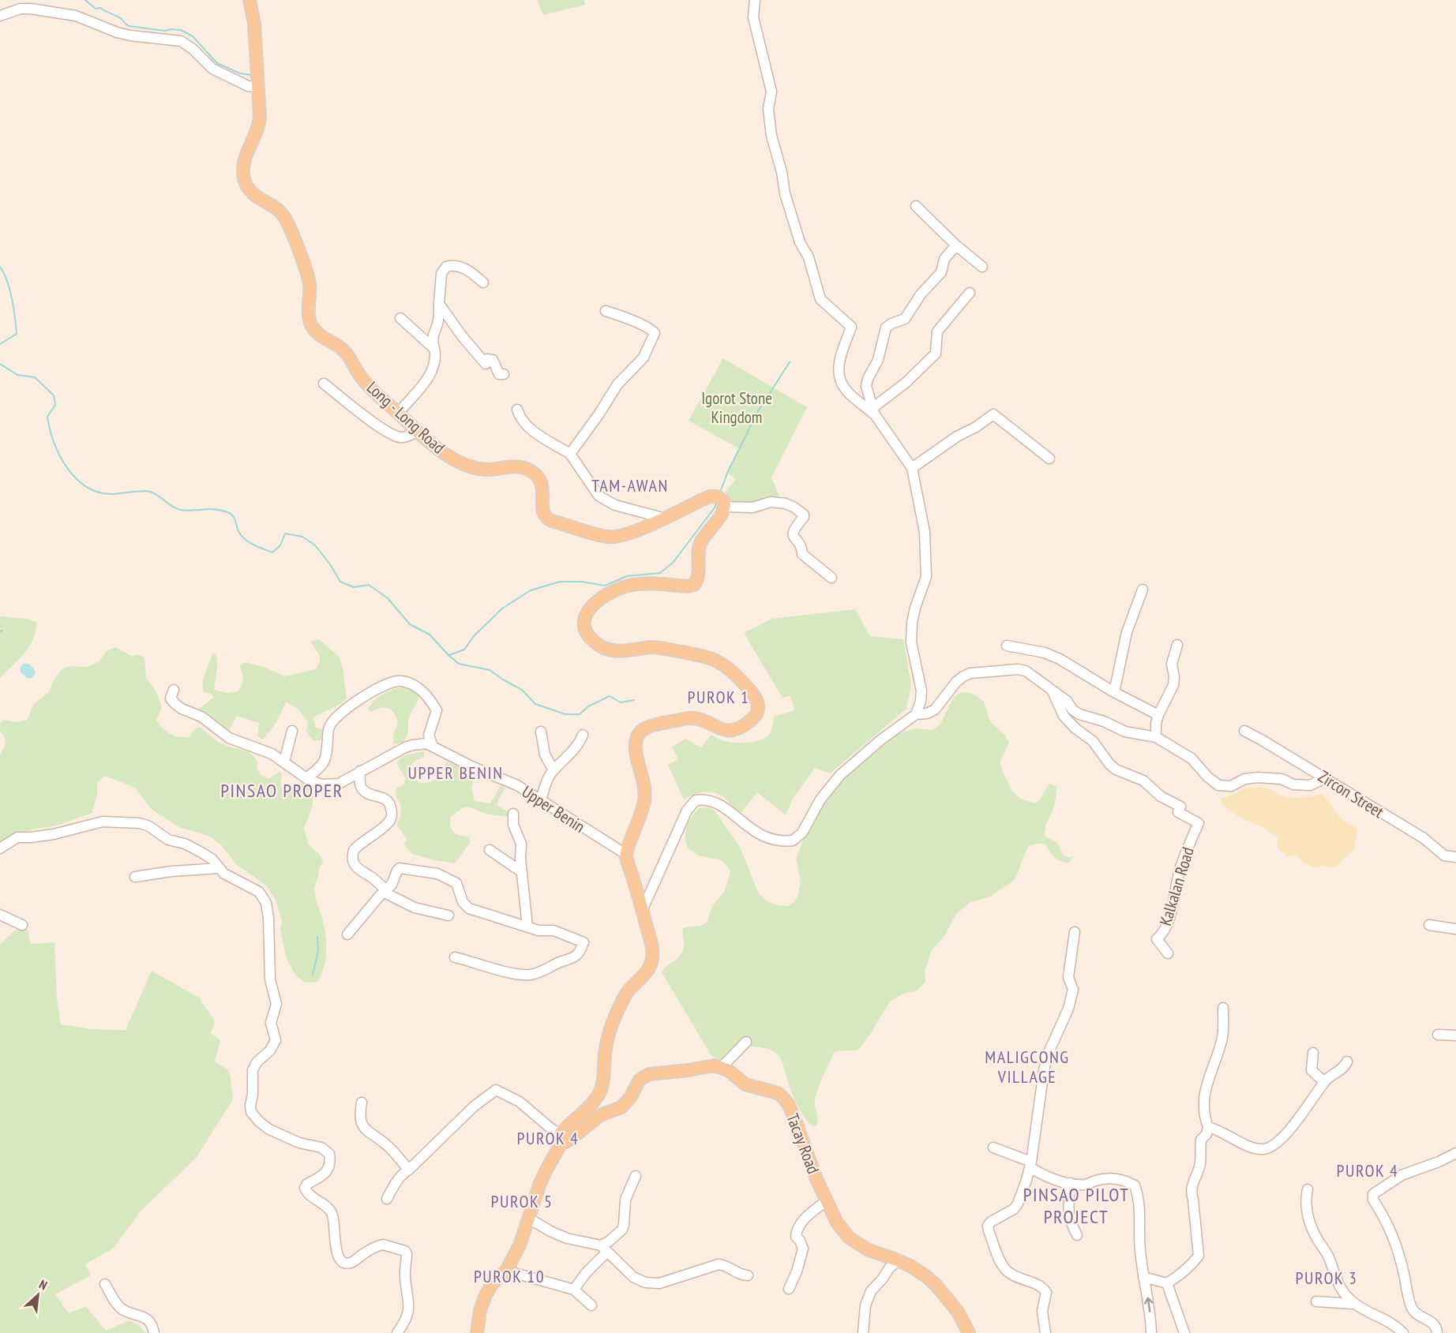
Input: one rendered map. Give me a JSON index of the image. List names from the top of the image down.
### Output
{
  "streets": {
    "main road": ["Long - Long Road", "Tacay Road"],
    "street": ["Zircon Street", "Upper Benin", "Kalkalan Road"]
  },
  "districts": [
    "TAM-AWAN",
    "PUROK 1",
    "UPPER BENIN",
    "PINSAO PROPER",
    "MALIGCONG VILLAGE",
    "PUROK 4",
    "PUROK 4",
    "PINSAO PILOT PROJECT",
    "PUROK 5",
    "PUROK 10",
    "PUROK 3"
  ],
  "parks": ["Igorot Stone Kingdom"],
  "north": "top right"
}
